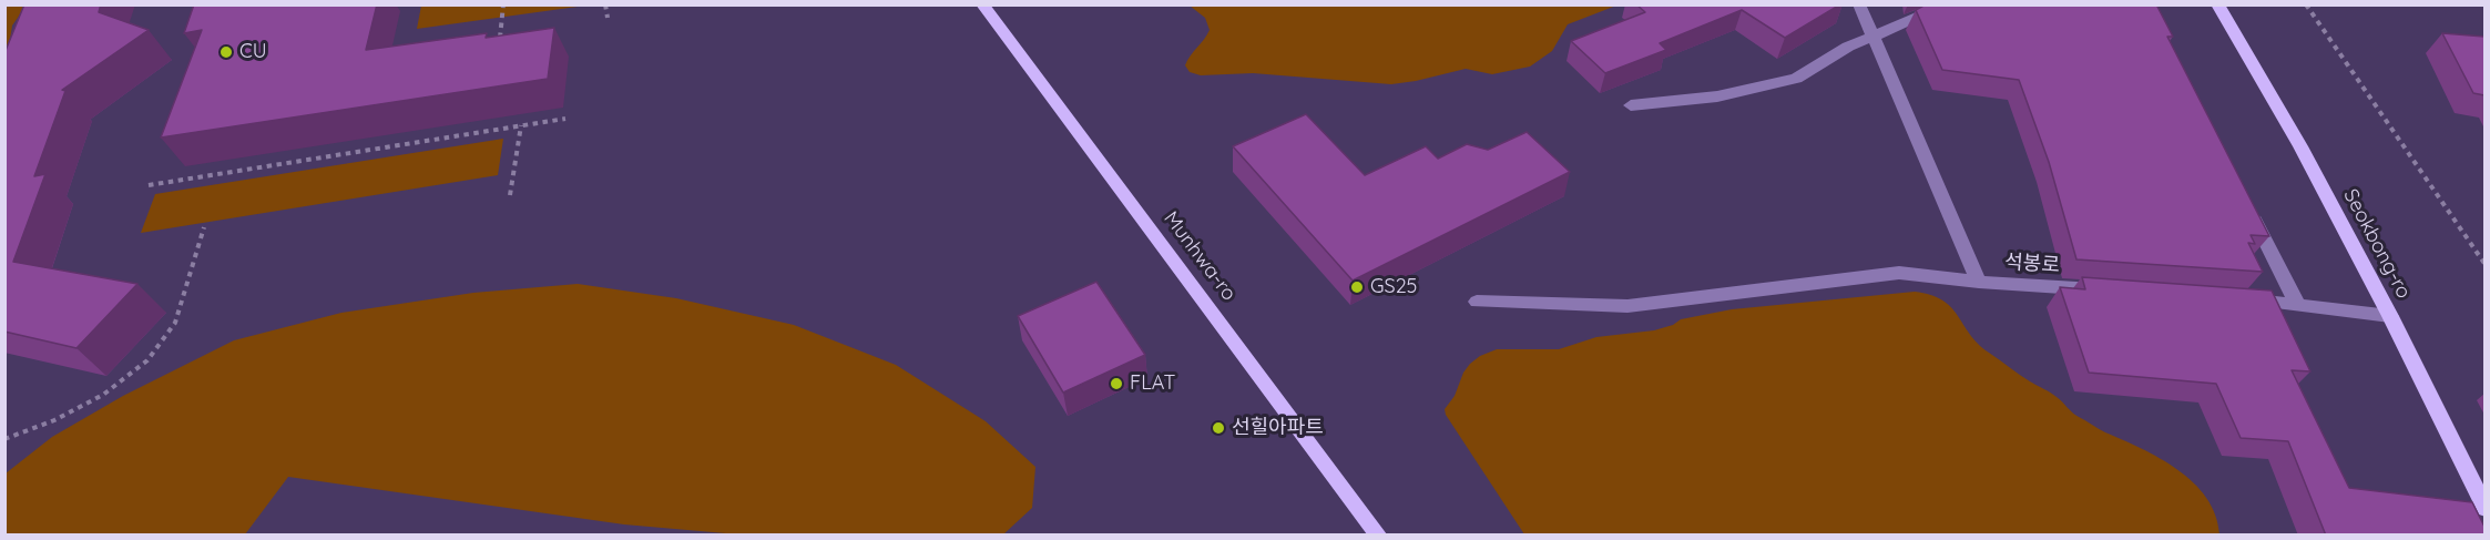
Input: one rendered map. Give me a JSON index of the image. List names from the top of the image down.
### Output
{
  "streets": {
    "main road": ["Seokbong-ro", "Munhwa-ro"],
    "street": ["석봉로"]
  },
  "places": [
    "CU",
    "GS25",
    "FLAT",
    "선힐아파트"
  ]
}
